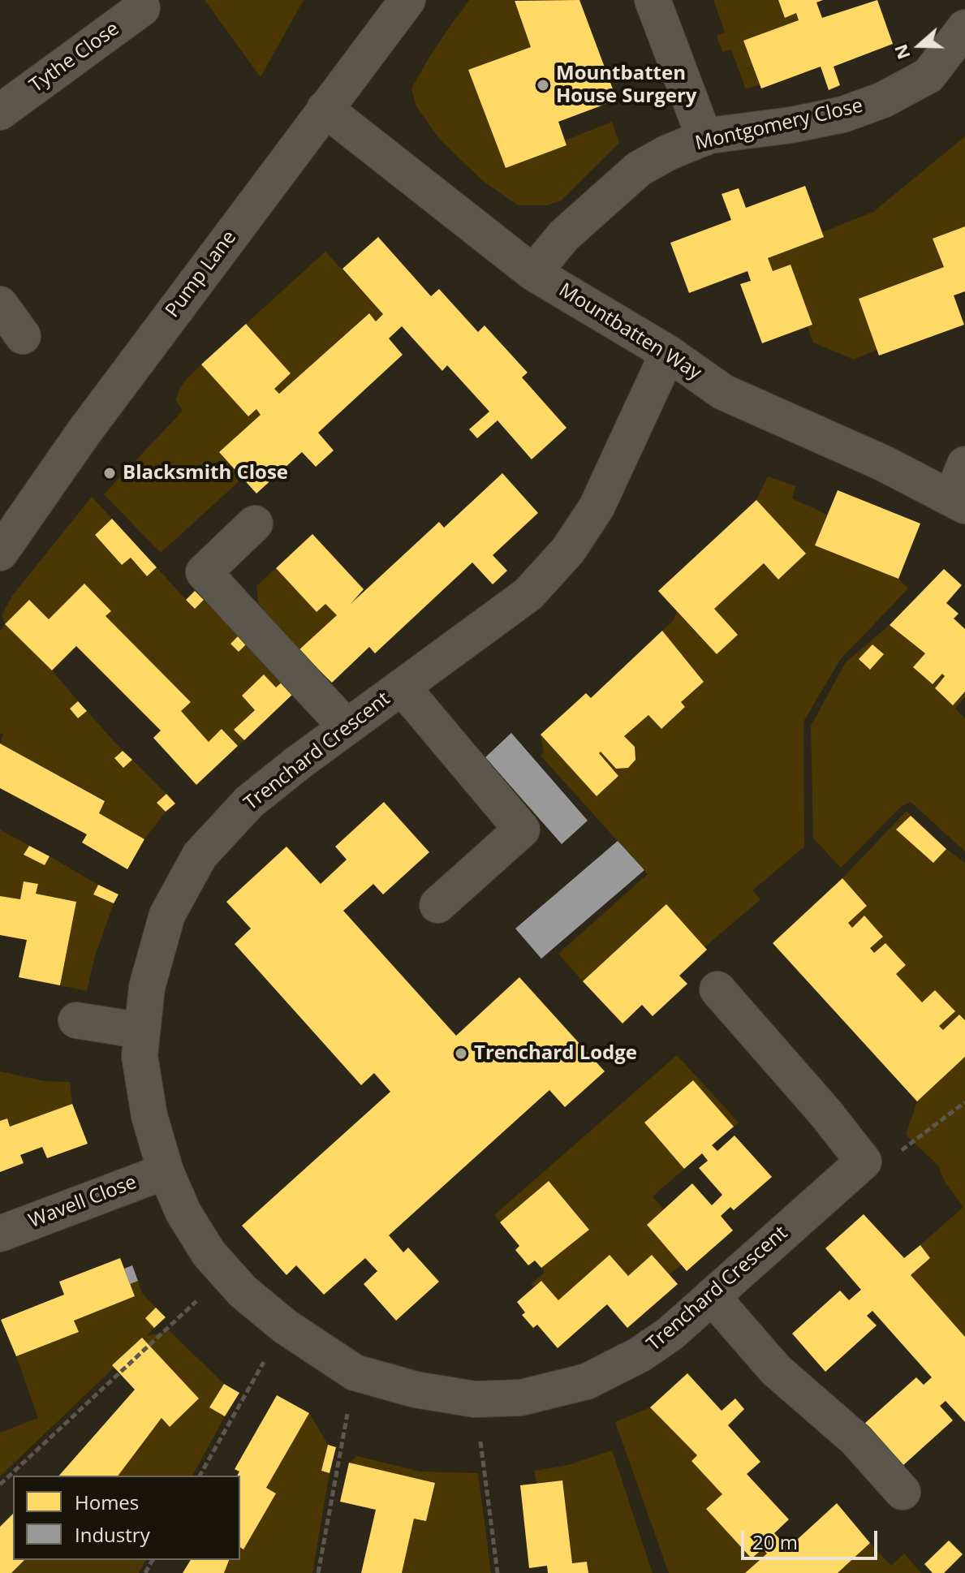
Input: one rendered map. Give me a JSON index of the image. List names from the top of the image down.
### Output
{
  "streets": {
    "street": [
      "Tythe Close",
      "Montgomery Close",
      "Pump Lane",
      "Mountbatten Way",
      "Trenchard Crescent",
      "Wavell Close"
    ]
  },
  "crossings": [
    ["Montgomery Close", "Mountbatten Way"],
    ["Pump Lane", "Mountbatten Way"],
    ["Mountbatten Way", "Trenchard Crescent"],
    ["Trenchard Crescent", "Wavell Close"]
  ],
  "places": ["Mountbatten House Surgery", "Blacksmith Close", "Trenchard Lodge"],
  "legend": ["Homes", "Industry"],
  "scale_bar": "20 m",
  "north": "left"
}
